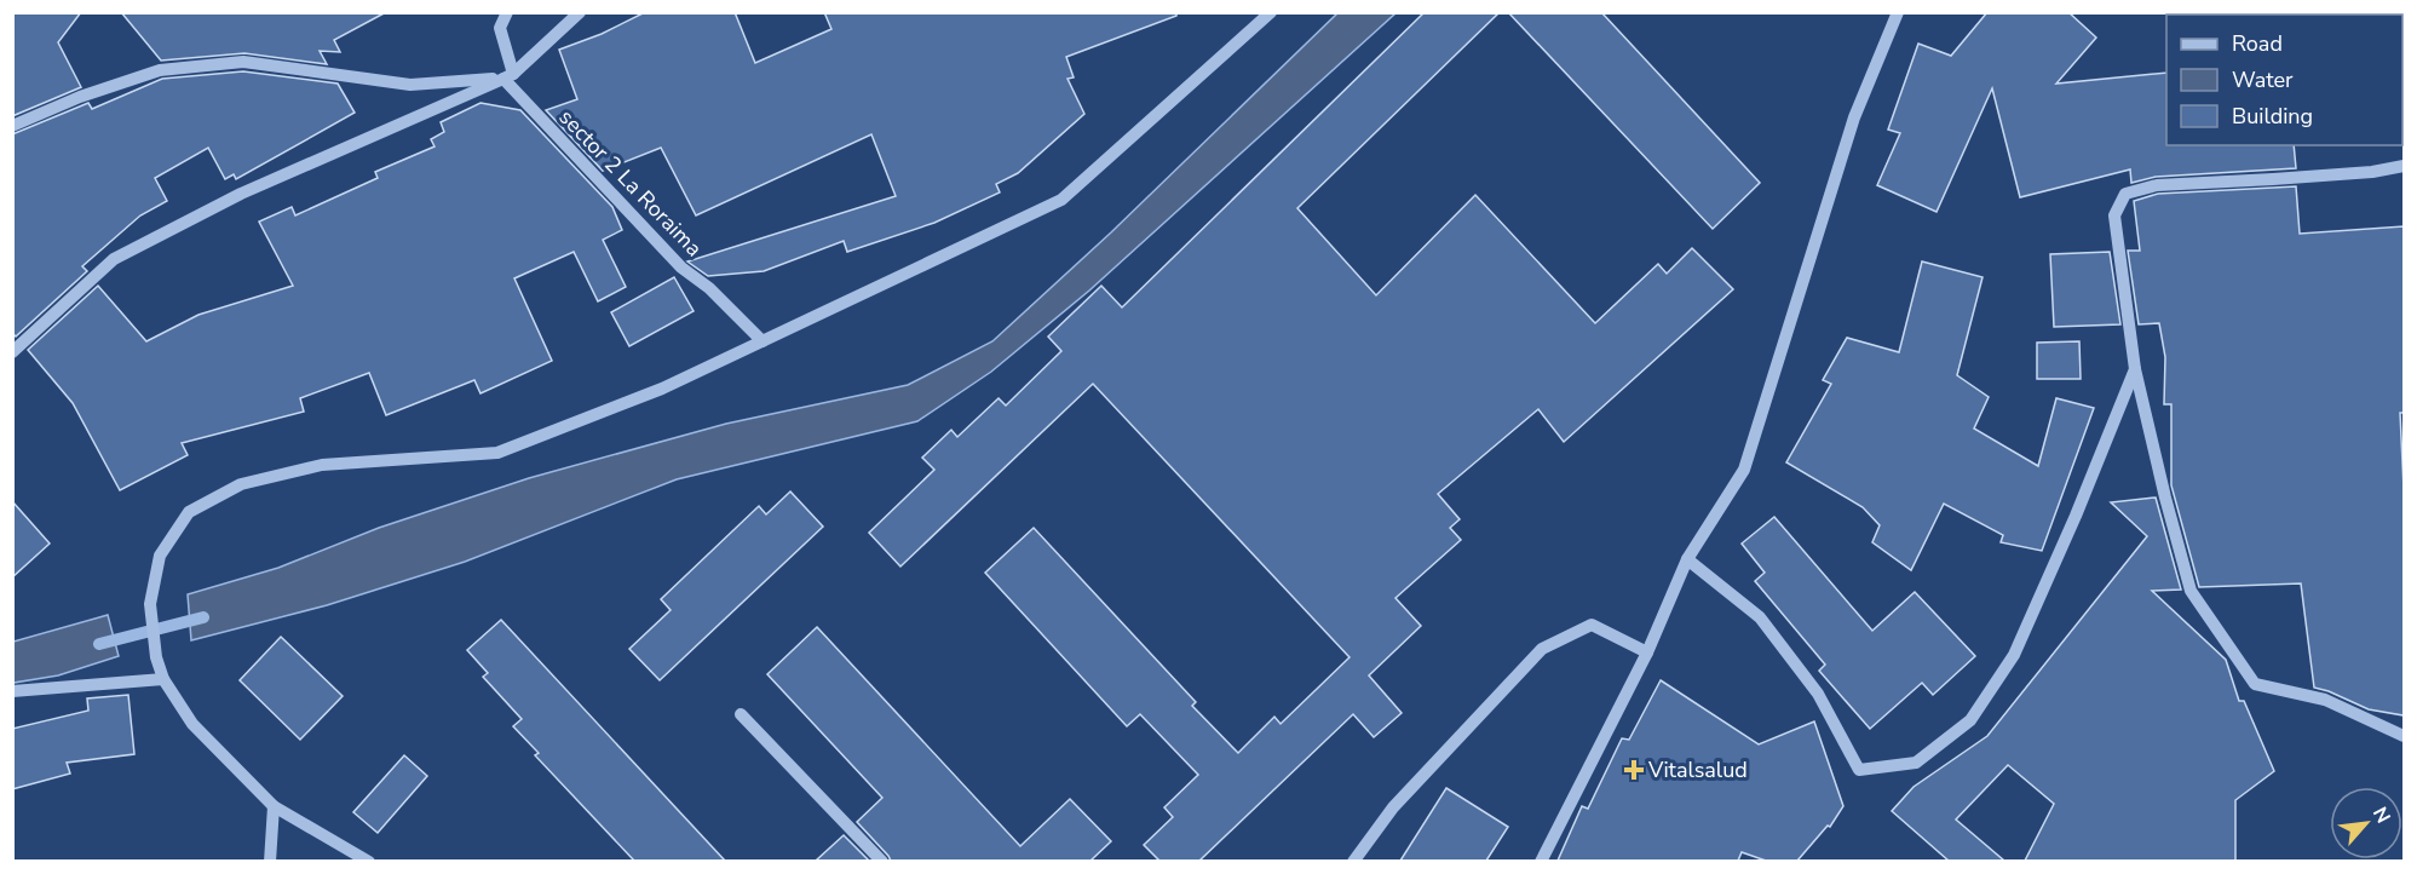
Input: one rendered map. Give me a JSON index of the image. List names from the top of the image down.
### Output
{
  "streets": {
    "street": ["sector 2 La Roraima"]
  },
  "places": {
    "health": ["Vitalsalud"]
  },
  "legend": ["Road", "Water", "Building"],
  "north": "top right"
}
